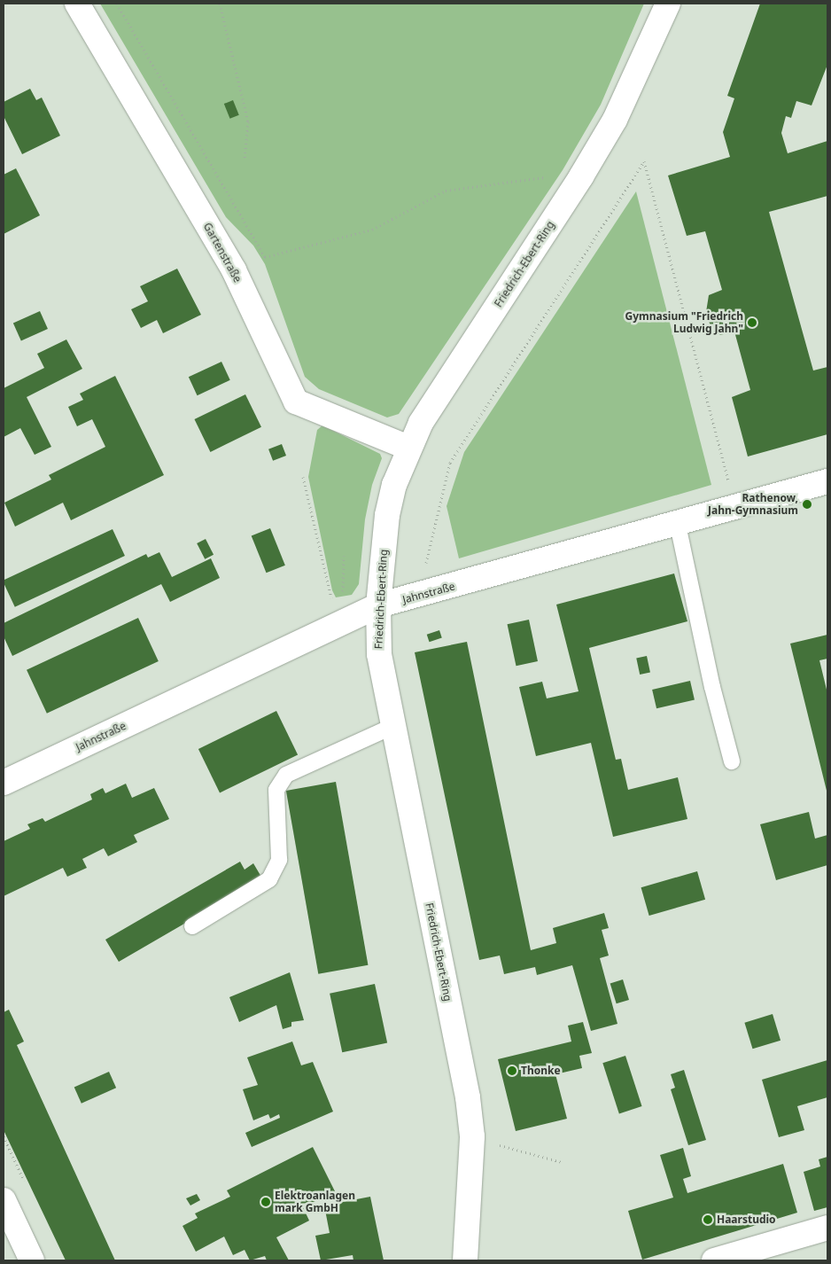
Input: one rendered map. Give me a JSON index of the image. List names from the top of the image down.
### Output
{
  "streets": {
    "street": ["Gartenstraße", "Friedrich-Ebert-Ring", "Jahnstraße"]
  },
  "crossings": [
    ["Gartenstraße", "Friedrich-Ebert-Ring"],
    ["Friedrich-Ebert-Ring", "Jahnstraße"]
  ],
  "places": [
    "Gymnasium \"Friedrich Ludwig Jahn\"",
    "Rathenow, Jahn-Gymnasium",
    "Thonke",
    "Elektroanlagen mark GmbH",
    "Haarstudio"
  ]
}
